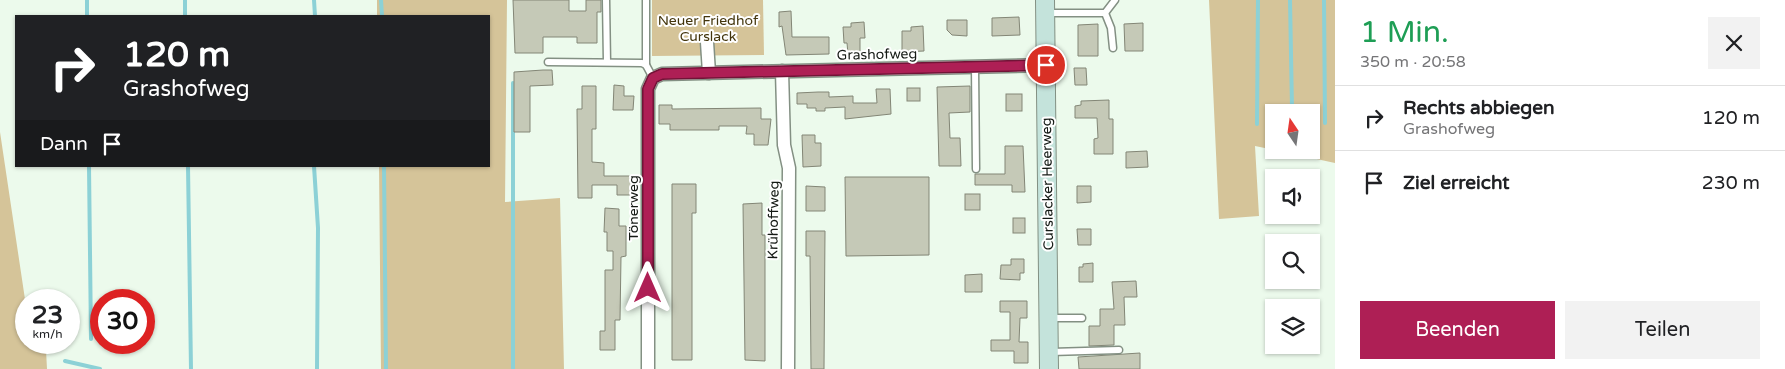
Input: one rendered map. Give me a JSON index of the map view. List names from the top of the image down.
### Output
{
  "streets": {
    "main road": ["Curslacker Heerweg"],
    "street": ["Grashofweg", "Tönerweg", "Krühoffweg"]
  },
  "crossings": [
    ["Grashofweg", "Curslacker Heerweg"],
    ["Grashofweg", "Tönerweg"],
    ["Grashofweg", "Krühoffweg"]
  ],
  "parks": ["Neuer Friedhof Curslack"],
  "north": "top",
  "page": {
    "heading": ["1 Min.", "350 m · 20:58"],
    "turn": ["120 m", "Grashofweg"],
    "list": [
      {
        "name": "Rechts abbiegen",
        "note": "Grashofweg",
        "value": "120 m"
      },
      {
        "name": "Ziel erreicht",
        "value": "230 m"
      }
    ],
    "then": "Dann",
    "speed": "23 km/h",
    "limit": "30",
    "buttons": ["Beenden", "Teilen"]
  }
}
